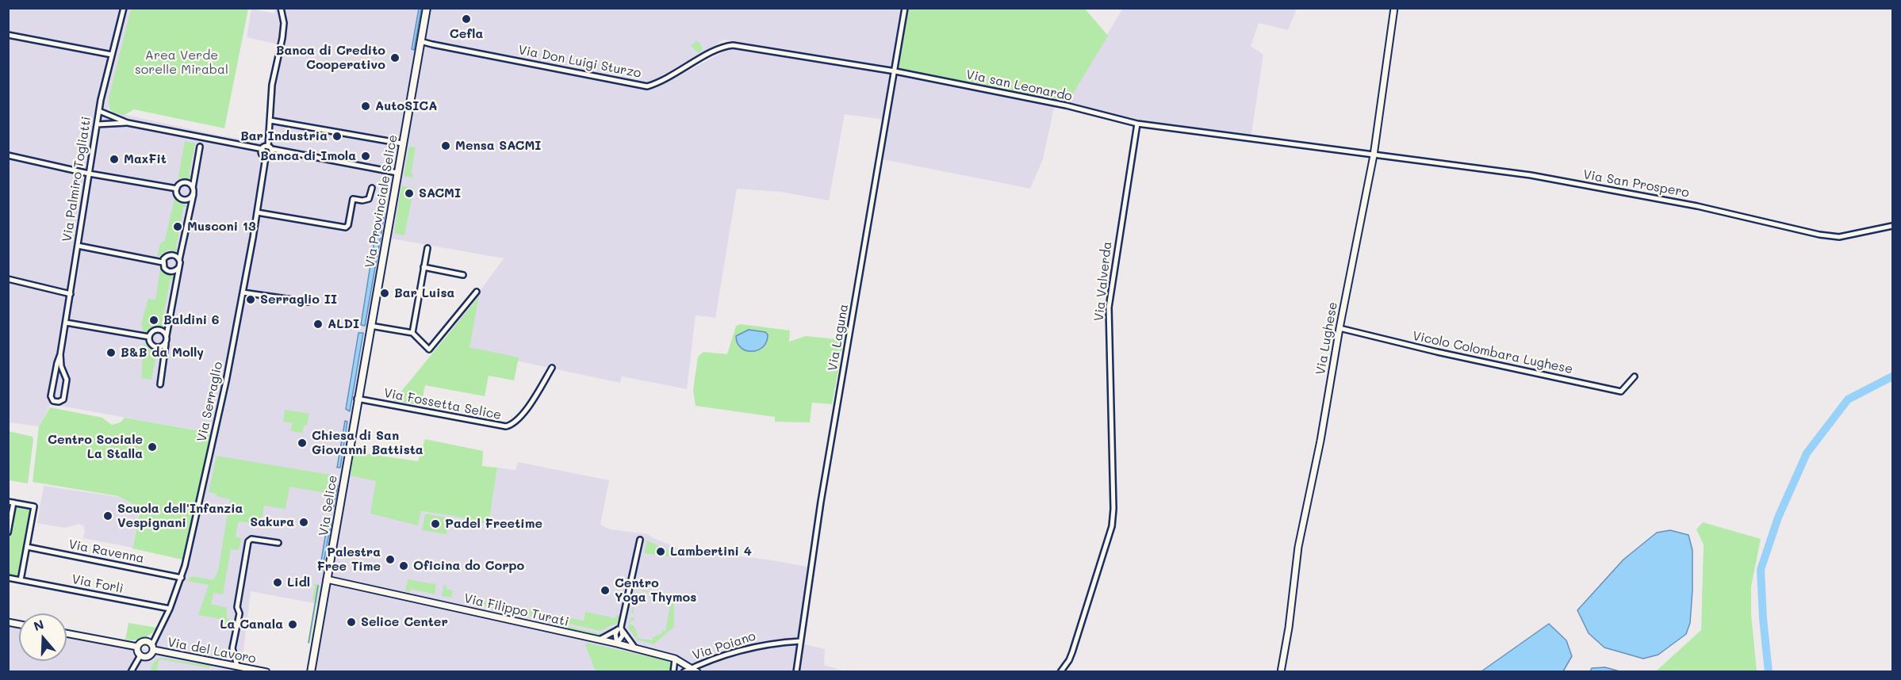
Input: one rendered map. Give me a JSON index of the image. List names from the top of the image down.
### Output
{
  "streets": {
    "main road": [
      "Via Provinciale Selice",
      "Via Lughese",
      "Via Selice",
      "Via Filippo Turati",
      "Via del Lavoro"
    ],
    "street": [
      "Via Don Luigi Sturzo",
      "Via san Leonardo",
      "Via Palmiro Togliatti",
      "Via San Prospero",
      "Via Valverda",
      "Via Laguna",
      "Vicolo Colombara Lughese",
      "Via Serraglio",
      "Via Fossetta Selice",
      "Via Ravenna",
      "Via Forlì",
      "Via Poiano"
    ]
  },
  "crossings": [
    ["Via Don Luigi Sturzo", "Via san Leonardo"],
    ["Via Don Luigi Sturzo", "Via Provinciale Selice"],
    ["Via Don Luigi Sturzo", "Via Laguna"],
    ["Via san Leonardo", "Via Valverda"],
    ["Via san Leonardo", "Via Laguna"],
    ["Via San Prospero", "Via Lughese"],
    ["Via Provinciale Selice", "Via Fossetta Selice"],
    ["Via Provinciale Selice", "Via Selice"],
    ["Via Laguna", "Via Poiano"],
    ["Via Lughese", "Vicolo Colombara Lughese"],
    ["Via Serraglio", "Via Ravenna"],
    ["Via Serraglio", "Via Forlì"],
    ["Via Serraglio", "Via del Lavoro"],
    ["Via Fossetta Selice", "Via Selice"],
    ["Via Selice", "Via Filippo Turati"],
    ["Via Filippo Turati", "Via Poiano"]
  ],
  "parks": ["Area Verde sorelle Mirabal"],
  "places": [
    "Cefla",
    "Banca di Credito Cooperativo",
    "AutoSICA",
    "Bar Industria",
    "Mensa SACMI",
    "Banca di Imola",
    "MaxFit",
    "SACMI",
    "Musconi 13",
    "Bar Luisa",
    "Serraglio II",
    "Baldini 6",
    "ALDI",
    "B&B da Molly",
    "Chiesa di San Giovanni Battista",
    "Centro Sociale La Stalla",
    "Scuola dell'Infanzia Vespignani",
    "Sakura",
    "Padel Freetime",
    "Lambertini 4",
    "Palestra Free Time",
    "Oficina do Corpo",
    "Lidl",
    "Centro Yoga Thymos",
    "Selice Center",
    "La Canala"
  ],
  "north": "top"
}
